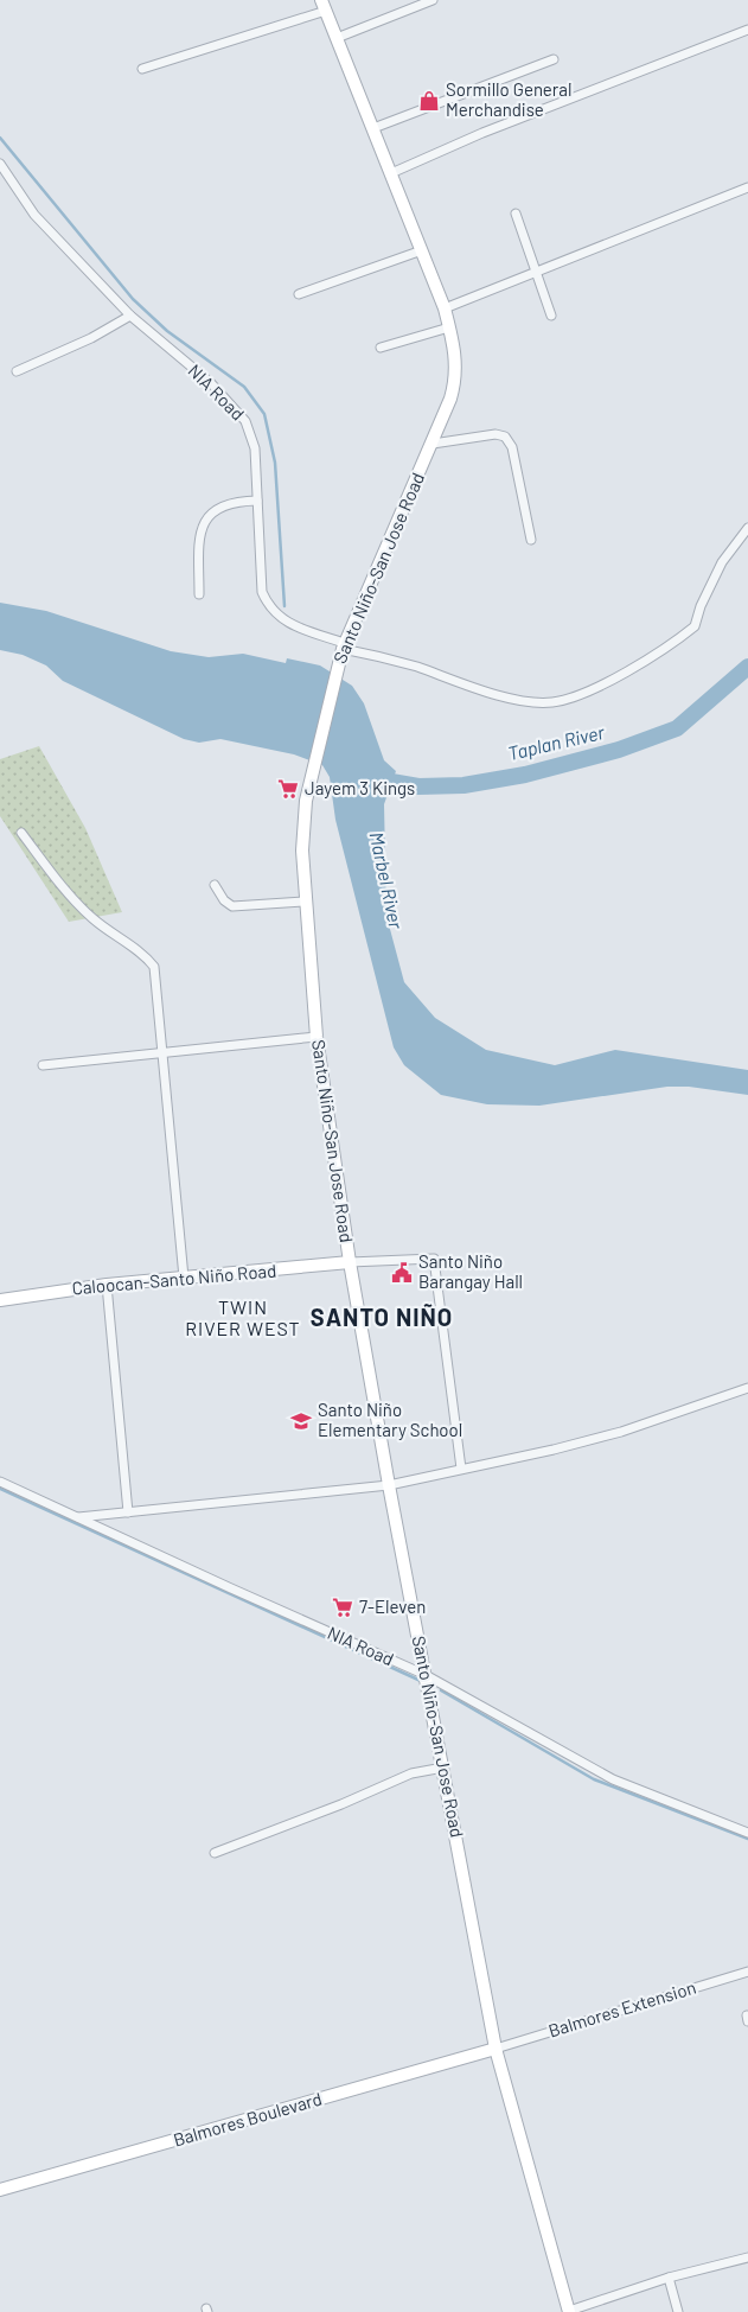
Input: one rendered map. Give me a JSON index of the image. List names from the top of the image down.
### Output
{
  "streets": {
    "main road": ["Santo Niño-San Jose Road", "Caloocan-Santo Niño Road", "Balmores Boulevard"],
    "street": ["NIA Road", "Balmores Extension"]
  },
  "crossings": [
    ["NIA Road", "Santo Niño-San Jose Road"],
    ["Santo Niño-San Jose Road", "Caloocan-Santo Niño Road"],
    ["Santo Niño-San Jose Road", "Balmores Extension"],
    ["Santo Niño-San Jose Road", "Balmores Boulevard"],
    ["Balmores Extension", "Balmores Boulevard"]
  ],
  "districts": ["TWIN RIVER WEST", "SANTO NIÑO"],
  "water": ["Taplan River", "Marbel River"],
  "places": {
    "shop": ["Sormillo General Merchandise"],
    "supermarket": ["Jayem 3 Kings", "7-Eleven"],
    "public building": ["Santo Niño Barangay Hall"],
    "school or university": ["Santo Niño Elementary School"]
  }
}
